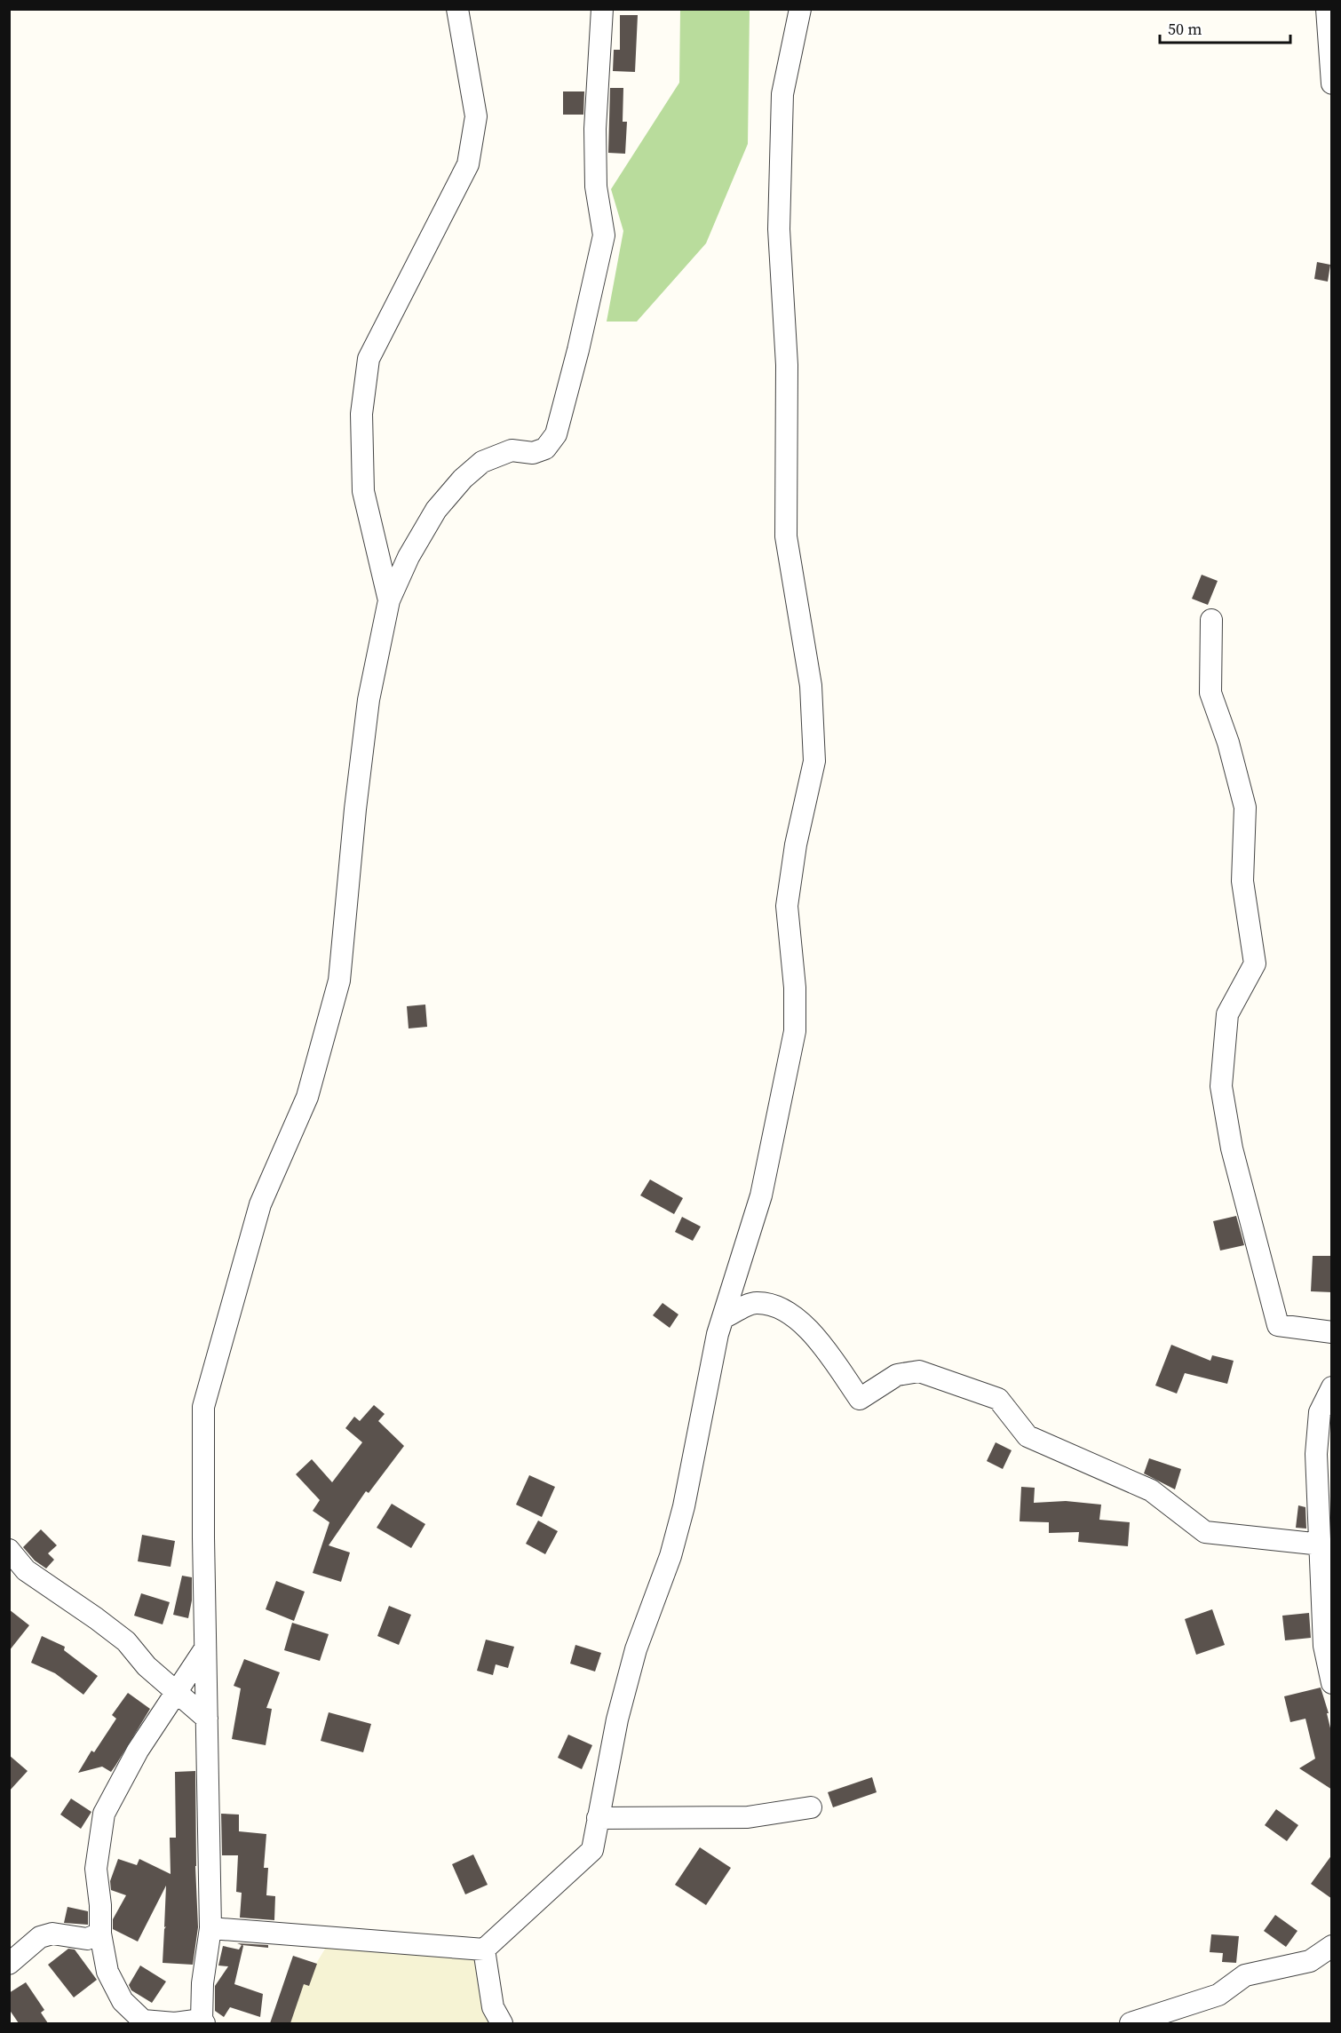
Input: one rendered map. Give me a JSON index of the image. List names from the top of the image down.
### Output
{
  "scale_bar": "50 m"
}
